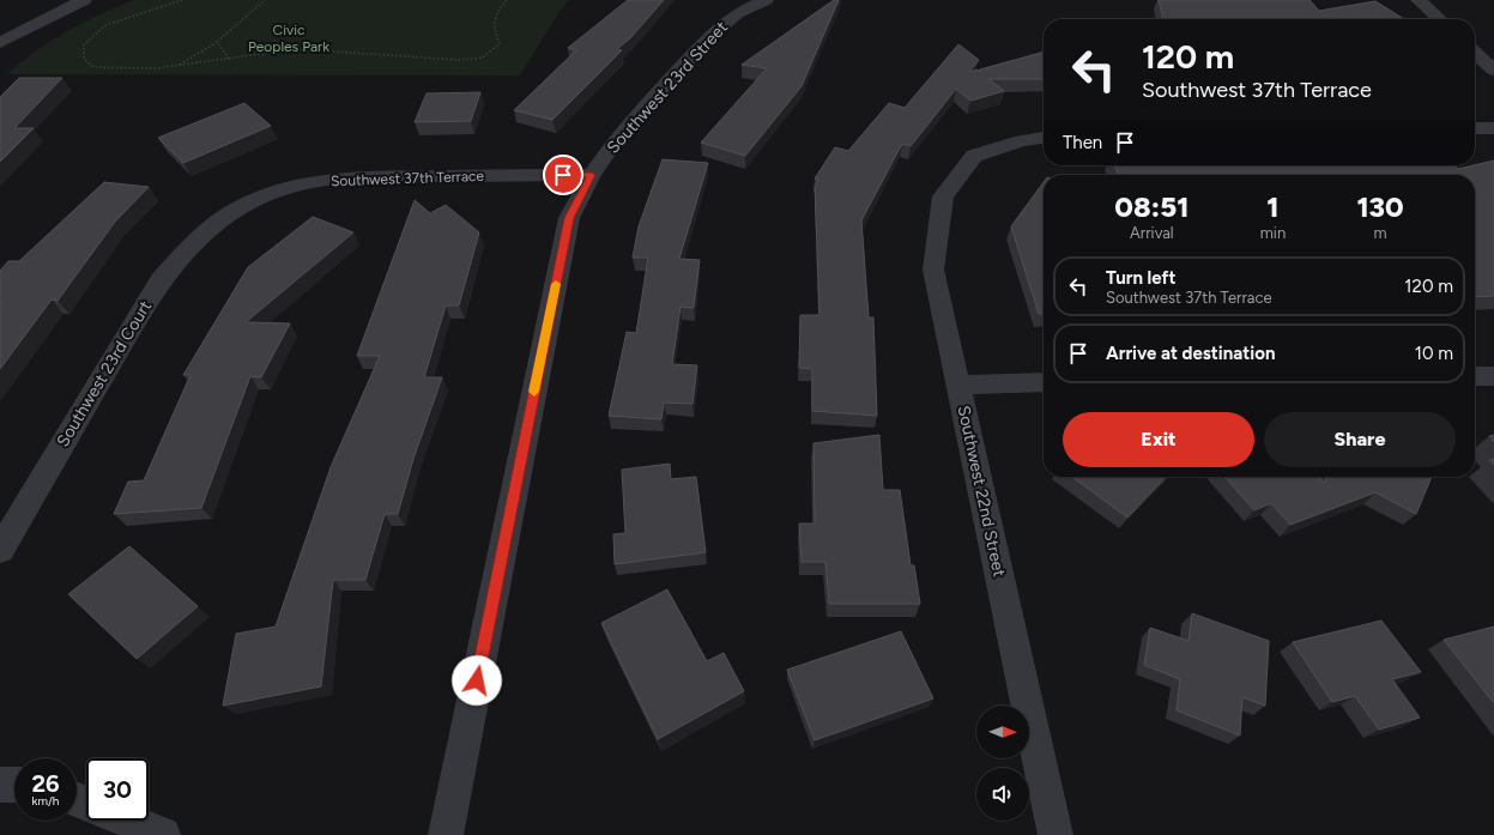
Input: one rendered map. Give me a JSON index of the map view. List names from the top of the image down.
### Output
{
  "streets": {
    "street": [
      "Southwest 23rd Street",
      "Southwest 37th Terrace",
      "Southwest 23rd Court",
      "Southwest 22nd Street"
    ]
  },
  "crossings": [
    ["Southwest 23rd Street", "Southwest 37th Terrace"],
    ["Southwest 37th Terrace", "Southwest 23rd Court"]
  ],
  "parks": ["Civic Peoples Park"],
  "north": "right",
  "page": {
    "turn": ["120 m", "Southwest 37th Terrace"],
    "then": "Then",
    "eta": [
      "08:51",
      "Arrival",
      "1",
      "min",
      "130",
      "m"
    ],
    "list": [
      {
        "name": "Turn left",
        "note": "Southwest 37th Terrace",
        "value": "120 m"
      },
      {
        "name": "Arrive at destination",
        "value": "10 m"
      }
    ],
    "buttons": ["Exit", "Share"],
    "speed": "26 km/h",
    "limit": "30"
  }
}
